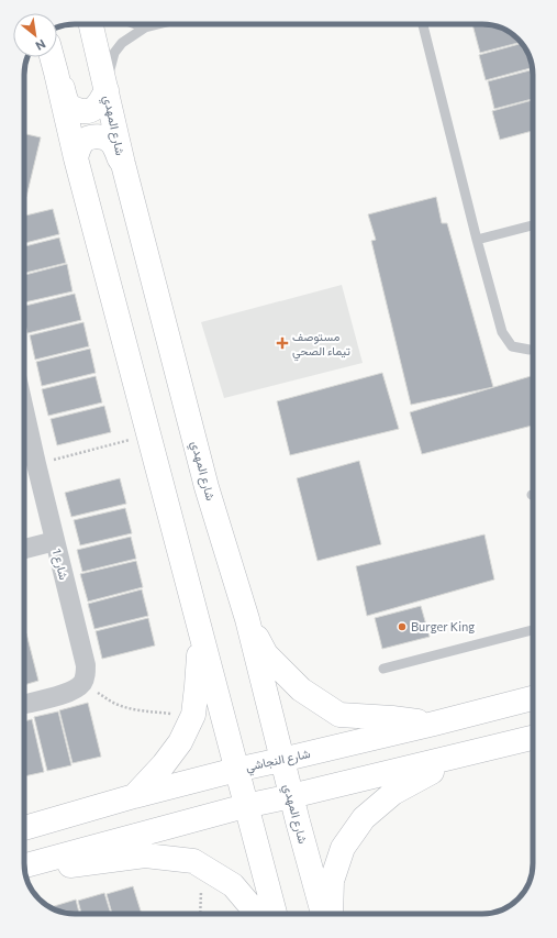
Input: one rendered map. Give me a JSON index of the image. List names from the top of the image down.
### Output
{
  "streets": {
    "main road": ["شارع المهدي", "شارع النجاشي"],
    "street": ["شارع 1"]
  },
  "crossings": [
    ["شارع المهدي", "شارع النجاشي"]
  ],
  "places": {
    "health": ["مستوصف تيماء الصحي"],
    "other": ["Burger King"]
  },
  "north": "bottom right"
}
